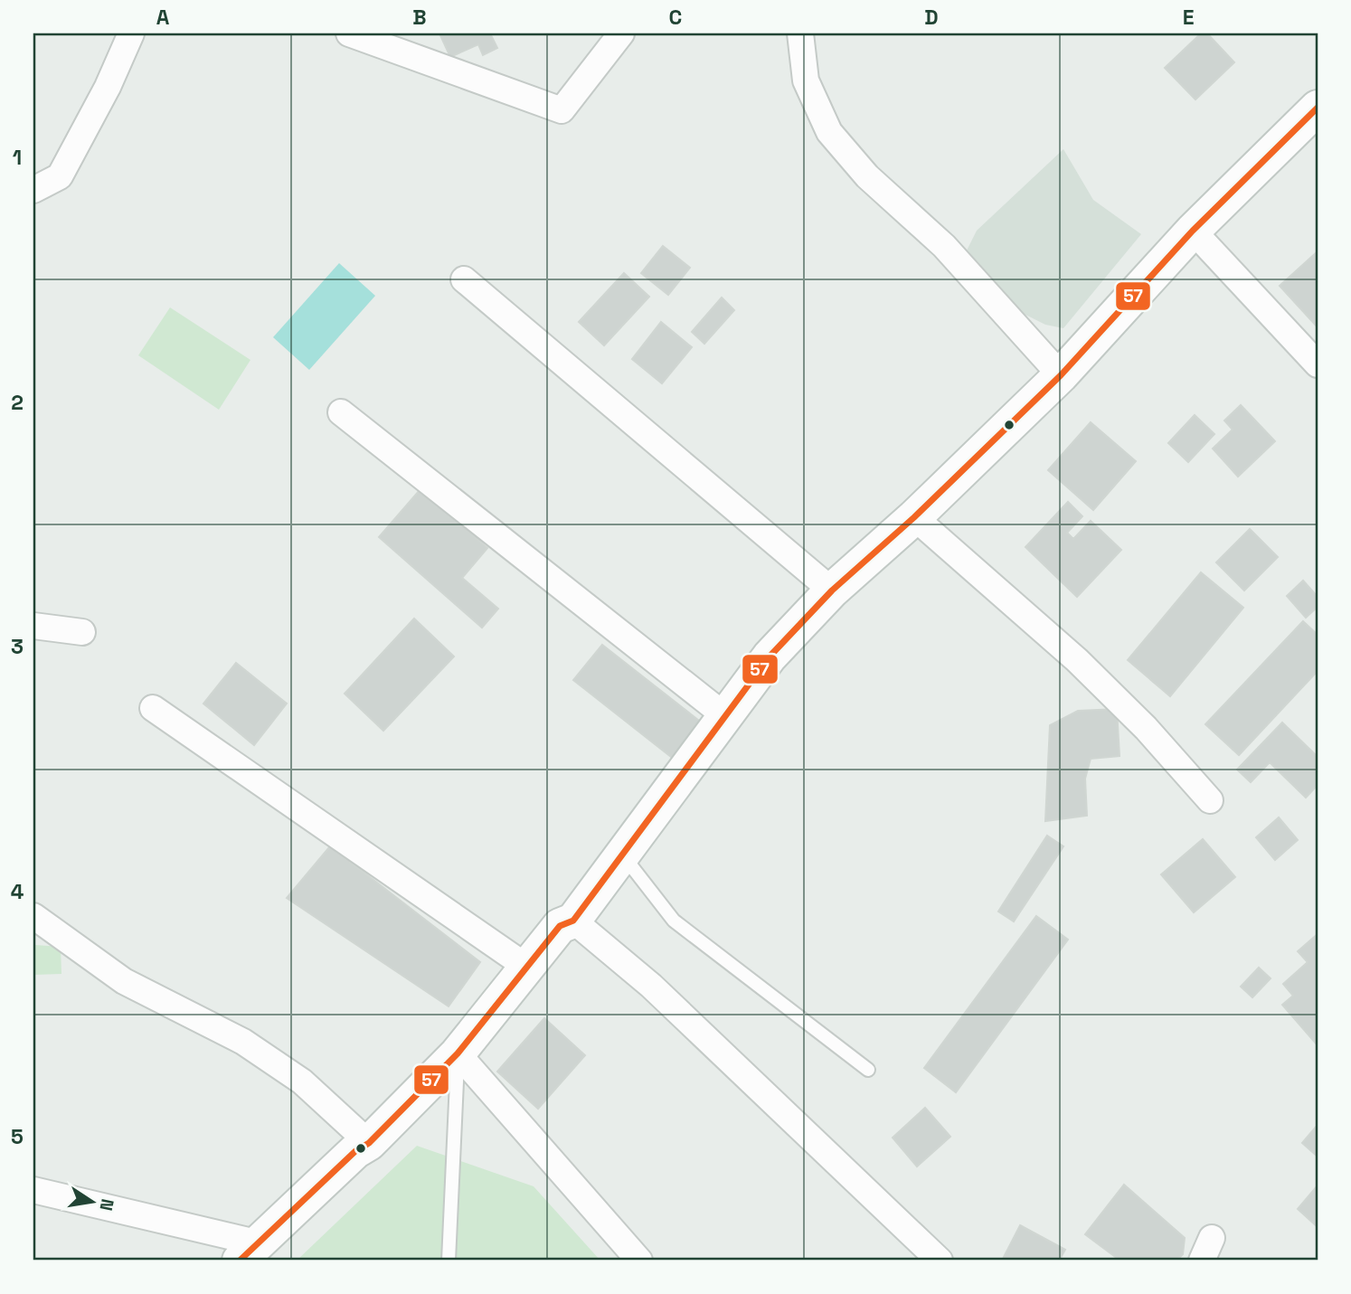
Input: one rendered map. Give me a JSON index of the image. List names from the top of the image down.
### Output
{
  "lines": ["transit line 57"],
  "north": "right",
  "grid": {
    "columns": [
      "A",
      "B",
      "C",
      "D",
      "E"
    ],
    "rows": [
      "1",
      "2",
      "3",
      "4",
      "5"
    ]
  }
}
